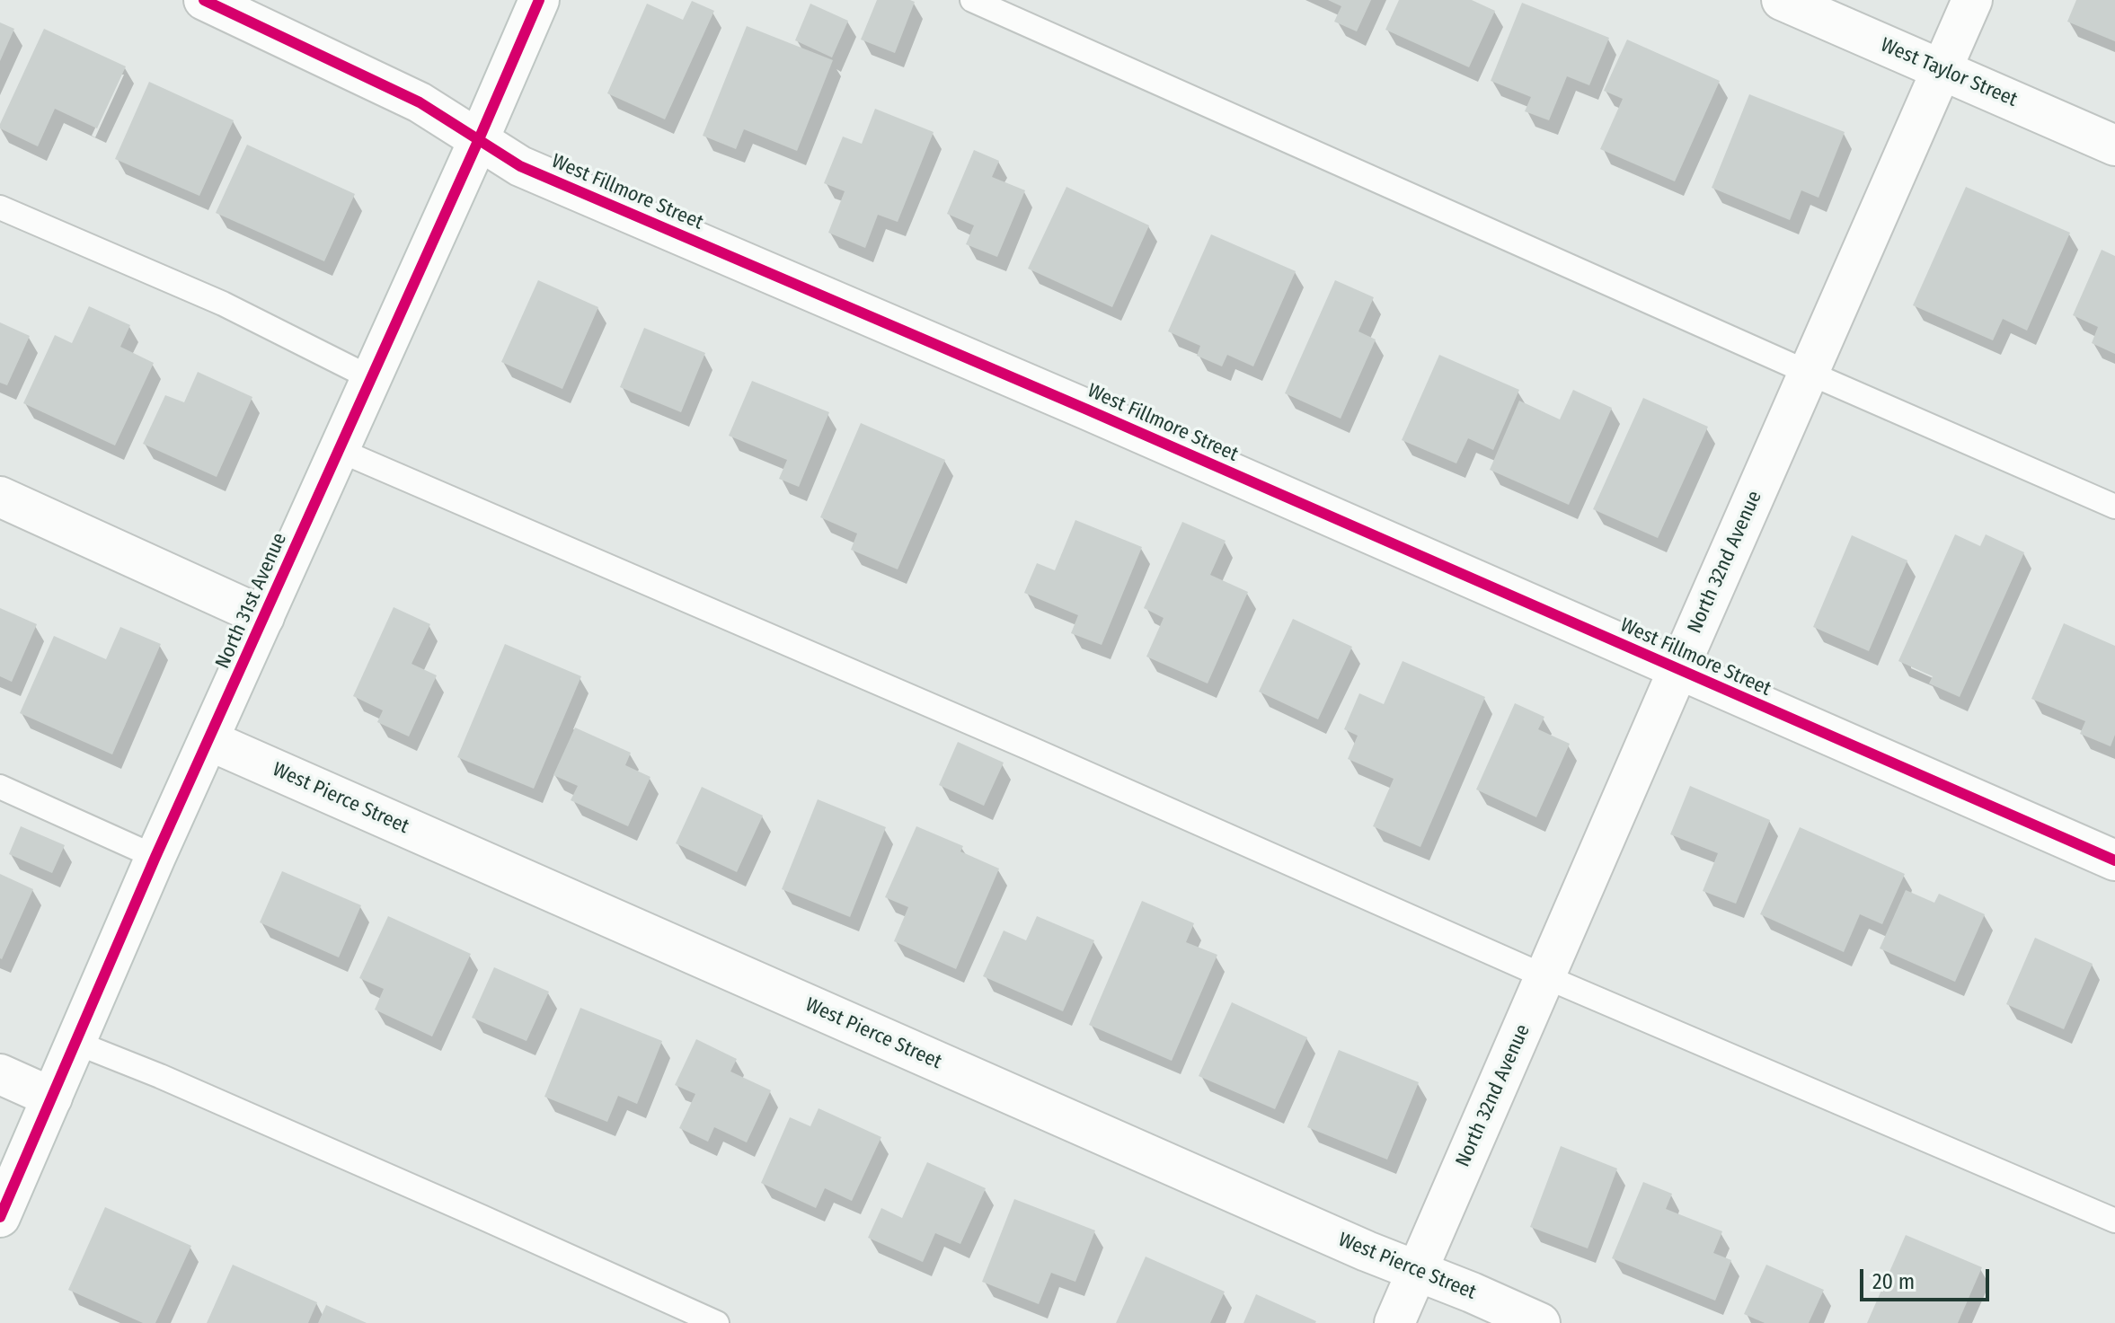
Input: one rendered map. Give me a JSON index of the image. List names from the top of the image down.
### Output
{
  "streets": {
    "street": [
      "West Taylor Street",
      "West Fillmore Street",
      "North 32nd Avenue",
      "North 31st Avenue",
      "West Pierce Street"
    ]
  },
  "crossings": [
    ["West Taylor Street", "North 32nd Avenue"],
    ["West Fillmore Street", "North 32nd Avenue"],
    ["West Fillmore Street", "North 31st Avenue"],
    ["North 32nd Avenue", "West Pierce Street"],
    ["North 31st Avenue", "West Pierce Street"]
  ],
  "scale_bar": "20 m"
}
